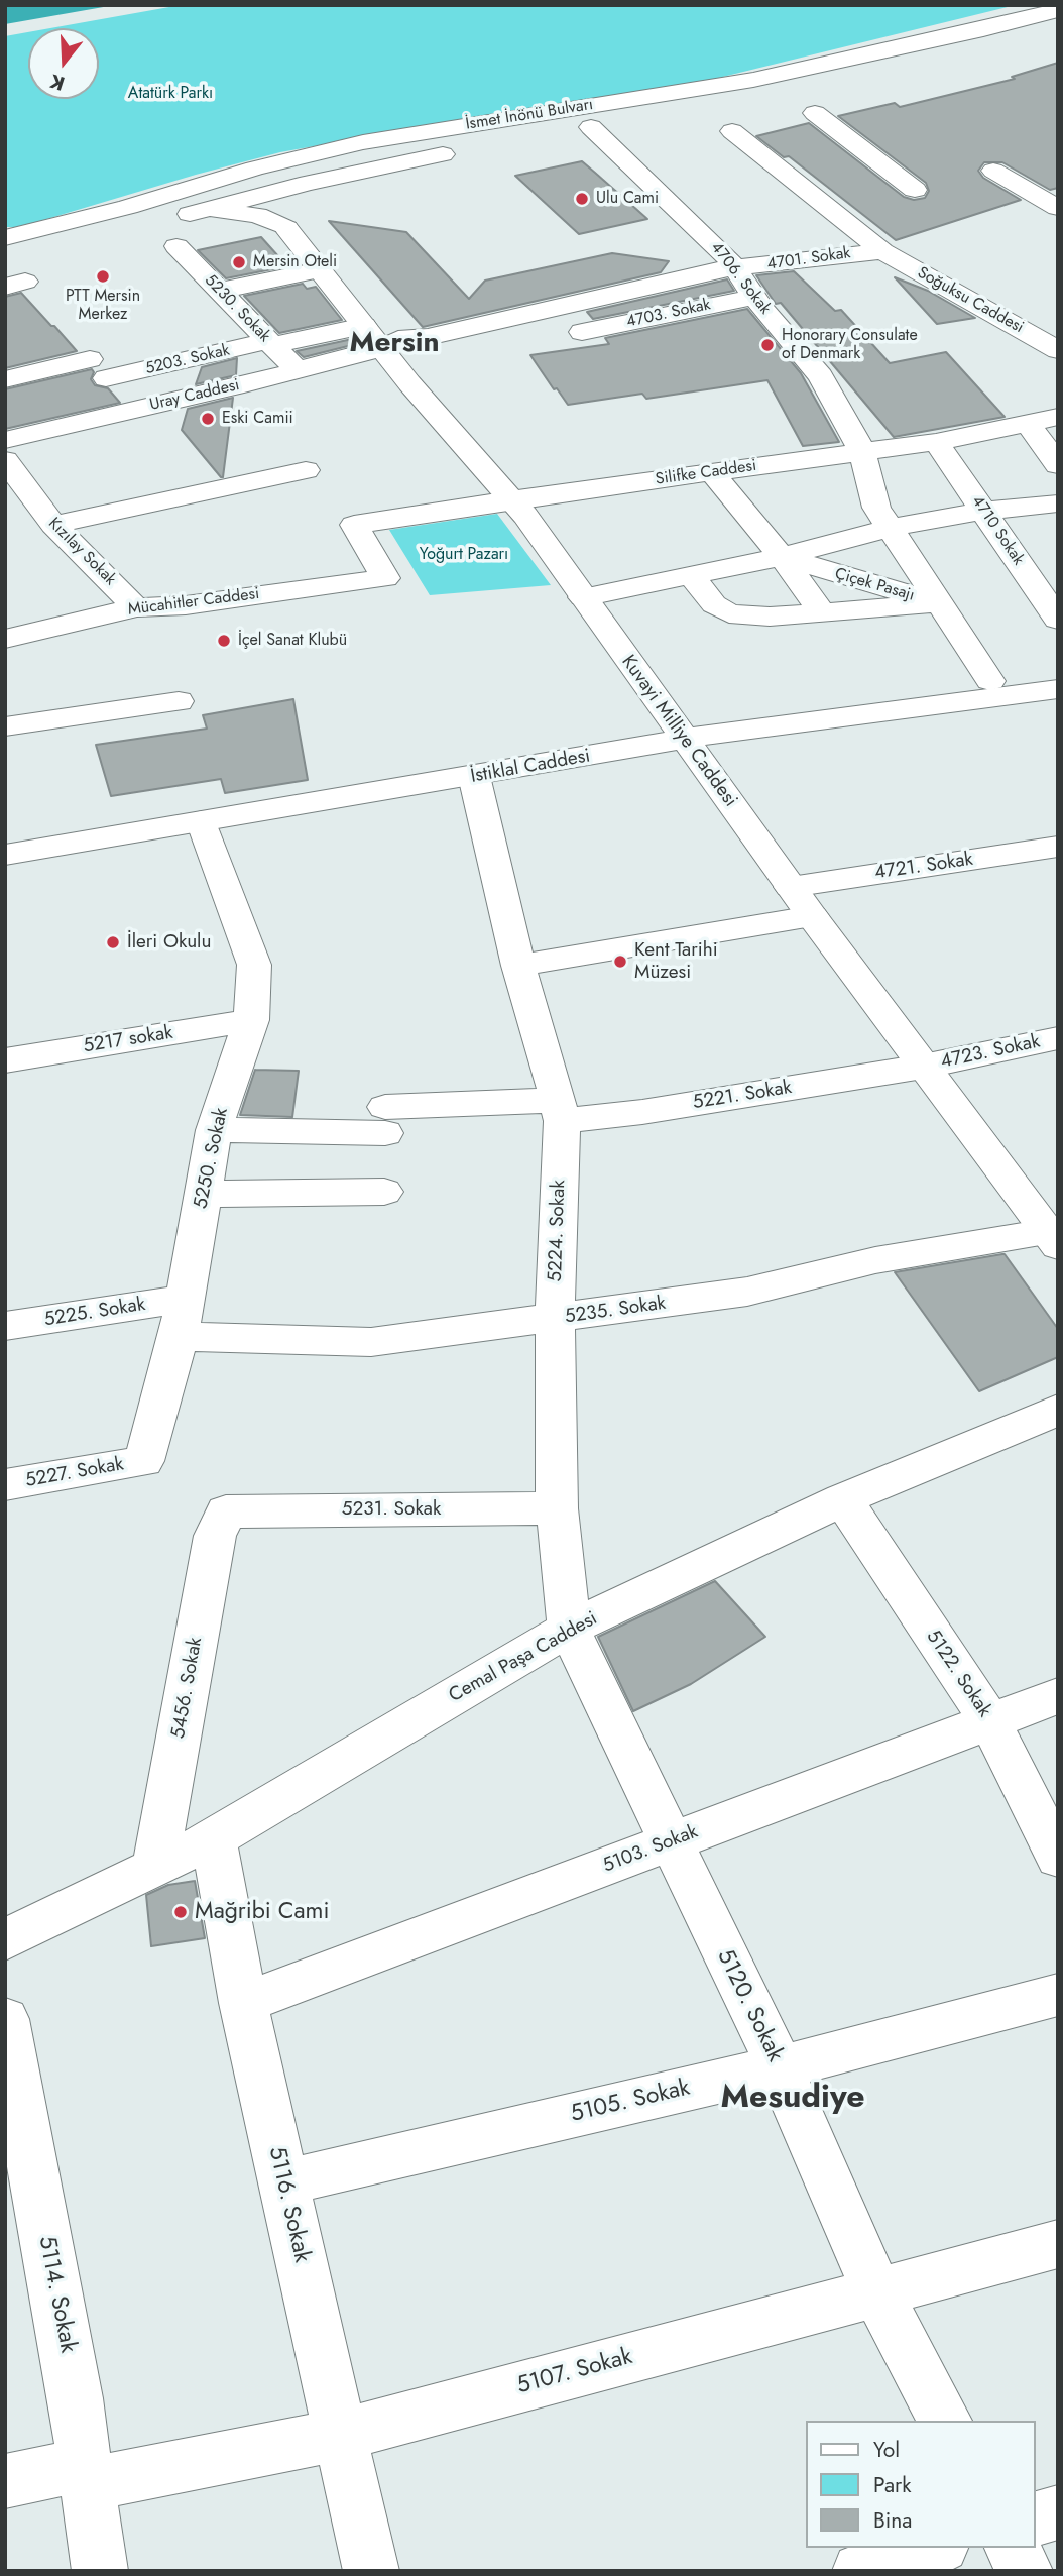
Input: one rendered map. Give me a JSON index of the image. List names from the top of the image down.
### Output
{
  "streets": {
    "street": [
      "İsmet İnönü Bulvarı",
      "4701. Sokak",
      "4706. Sokak",
      "Soğuksu Caddesi",
      "5230. Sokak",
      "4703. Sokak",
      "5203. Sokak",
      "Uray Caddesi",
      "Silifke Caddesi",
      "4710 Sokak",
      "Kızılay Sokak",
      "Çiçek Pasajı",
      "Mücahitler Caddesi",
      "Kuvayi Milliye Caddesi",
      "İstiklal Caddesi",
      "4721. Sokak",
      "5217 sokak",
      "4723. Sokak",
      "5221. Sokak",
      "5250. Sokak",
      "5224. Sokak",
      "5235. Sokak",
      "5225. Sokak",
      "5227. Sokak",
      "5231. Sokak",
      "Cemal Paşa Caddesi",
      "5122. Sokak",
      "5456. Sokak",
      "5103. Sokak",
      "5120. Sokak",
      "5105. Sokak",
      "5116. Sokak",
      "5114. Sokak",
      "5107. Sokak"
    ]
  },
  "crossings": [
    ["İsmet İnönü Bulvarı", "4706. Sokak"],
    ["4701. Sokak", "4706. Sokak"],
    ["4701. Sokak", "Soğuksu Caddesi"],
    ["4701. Sokak", "Uray Caddesi"],
    ["4706. Sokak", "4703. Sokak"],
    ["4706. Sokak", "Uray Caddesi"],
    ["4706. Sokak", "Silifke Caddesi"],
    ["4706. Sokak", "Çiçek Pasajı"],
    ["5230. Sokak", "5203. Sokak"],
    ["5230. Sokak", "Uray Caddesi"],
    ["5203. Sokak", "Kuvayi Milliye Caddesi"],
    ["Uray Caddesi", "Kuvayi Milliye Caddesi"],
    ["Silifke Caddesi", "4710 Sokak"],
    ["Silifke Caddesi", "Çiçek Pasajı"],
    ["Silifke Caddesi", "Mücahitler Caddesi"],
    ["Silifke Caddesi", "Kuvayi Milliye Caddesi"],
    ["4710 Sokak", "Çiçek Pasajı"],
    ["Kızılay Sokak", "Mücahitler Caddesi"],
    ["Kuvayi Milliye Caddesi", "İstiklal Caddesi"],
    ["Kuvayi Milliye Caddesi", "4721. Sokak"],
    ["Kuvayi Milliye Caddesi", "4723. Sokak"],
    ["Kuvayi Milliye Caddesi", "5221. Sokak"],
    ["Kuvayi Milliye Caddesi", "5235. Sokak"],
    ["İstiklal Caddesi", "5250. Sokak"],
    ["İstiklal Caddesi", "5224. Sokak"],
    ["5217 sokak", "5250. Sokak"],
    ["4723. Sokak", "5221. Sokak"],
    ["5221. Sokak", "5250. Sokak"],
    ["5221. Sokak", "5224. Sokak"],
    ["5250. Sokak", "5235. Sokak"],
    ["5250. Sokak", "5225. Sokak"],
    ["5250. Sokak", "5227. Sokak"],
    ["5224. Sokak", "5235. Sokak"],
    ["5224. Sokak", "5231. Sokak"],
    ["5224. Sokak", "Cemal Paşa Caddesi"],
    ["5224. Sokak", "5120. Sokak"],
    ["5235. Sokak", "5225. Sokak"],
    ["5231. Sokak", "5456. Sokak"],
    ["Cemal Paşa Caddesi", "5122. Sokak"],
    ["Cemal Paşa Caddesi", "5456. Sokak"],
    ["Cemal Paşa Caddesi", "5120. Sokak"],
    ["Cemal Paşa Caddesi", "5116. Sokak"],
    ["5122. Sokak", "5103. Sokak"],
    ["5103. Sokak", "5120. Sokak"],
    ["5103. Sokak", "5116. Sokak"],
    ["5120. Sokak", "5105. Sokak"],
    ["5120. Sokak", "5107. Sokak"],
    ["5105. Sokak", "5116. Sokak"],
    ["5116. Sokak", "5107. Sokak"],
    ["5114. Sokak", "5107. Sokak"]
  ],
  "districts": ["Mersin", "Mesudiye"],
  "parks": ["Atatürk Parkı", "Yoğurt Pazarı"],
  "places": [
    "Ulu Cami",
    "Mersin Oteli",
    "PTT Mersin Merkez",
    "Honorary Consulate of Denmark",
    "Eski Camii",
    "İçel Sanat Klubü",
    "İleri Okulu",
    "Kent Tarihi Müzesi",
    "Mağribi Cami"
  ],
  "legend": ["Yol", "Park", "Bina"],
  "north": "bottom"
}
